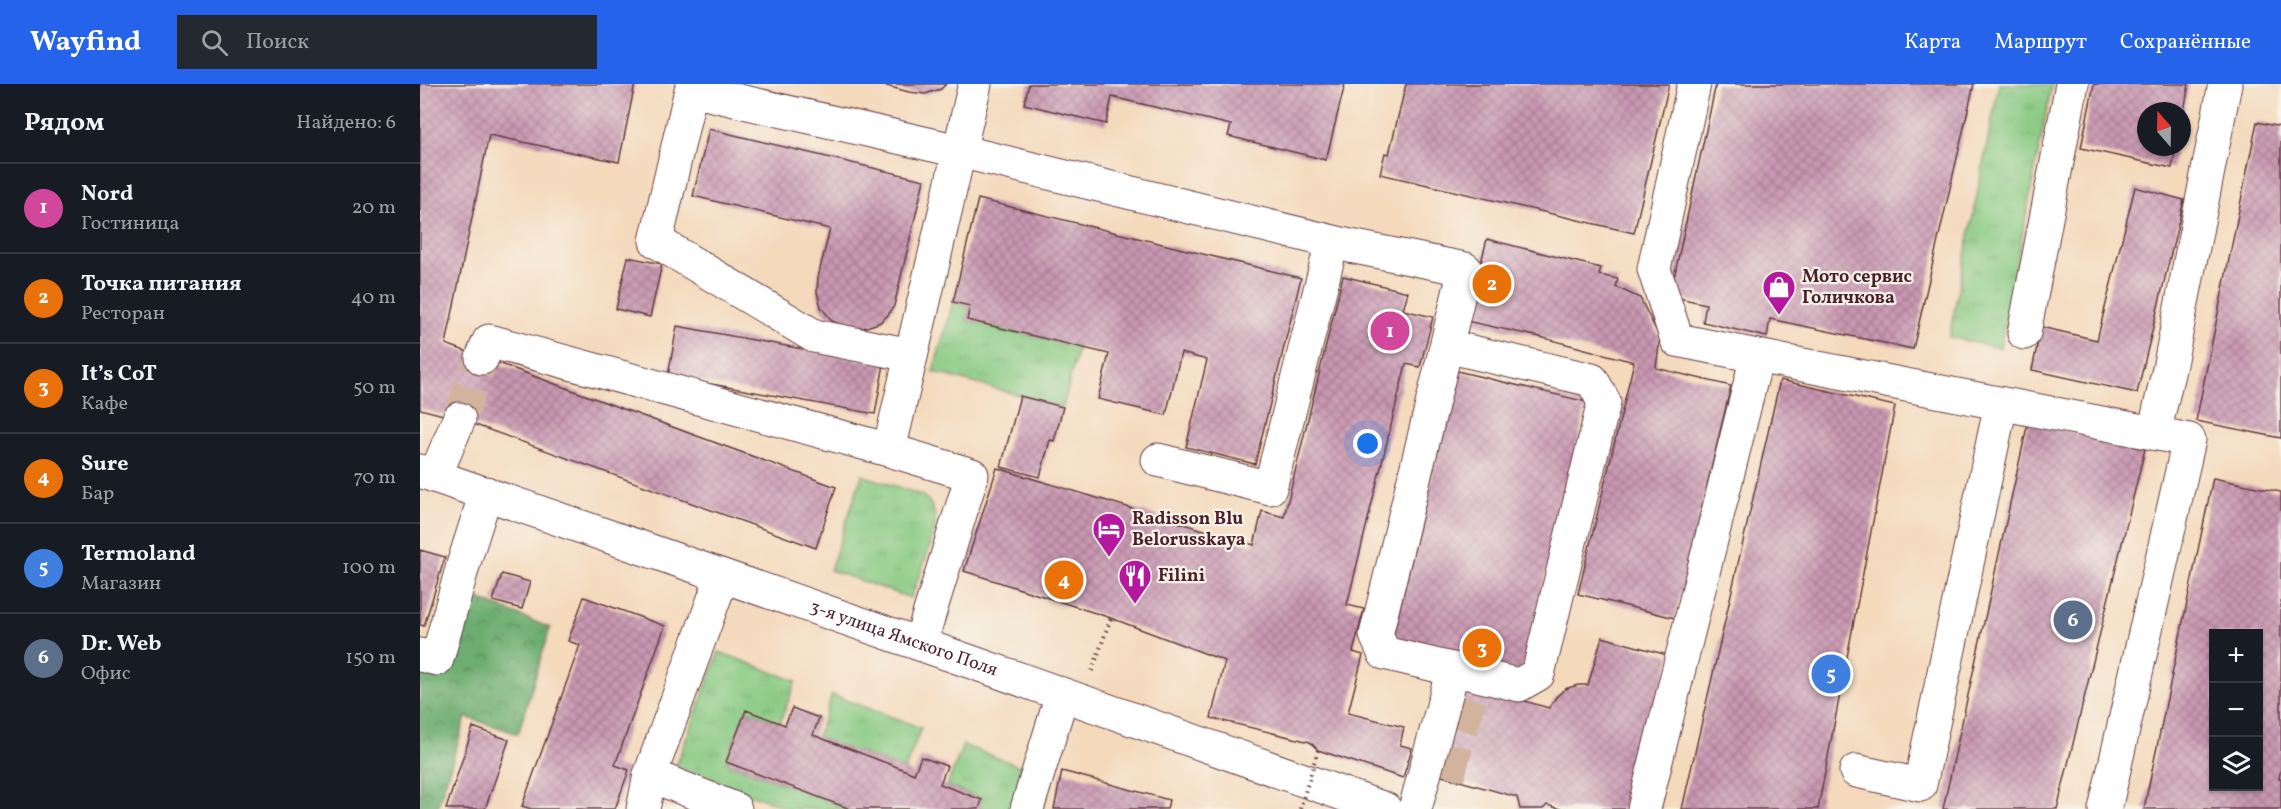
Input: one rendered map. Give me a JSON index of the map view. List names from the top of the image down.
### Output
{
  "streets": {
    "street": ["3-я улица Ямского Поля"]
  },
  "places": {
    "shop": ["Мото сервис Голичкова"],
    "hotel": ["Radisson Blu Belorusskaya"],
    "restaurant": ["Filini"]
  },
  "north": "top",
  "page": {
    "header": "Wayfind",
    "search": "Поиск",
    "nav": ["Карта", "Маршрут", "Сохранённые"],
    "heading": ["Рядом", "Найдено: 6"],
    "list": [
      {
        "mark": "1",
        "name": "Nord",
        "note": "Гостиница",
        "value": "20 m"
      },
      {
        "mark": "2",
        "name": "Точка питания",
        "note": "Ресторан",
        "value": "40 m"
      },
      {
        "mark": "3",
        "name": "It’s СоТ",
        "note": "Кафе",
        "value": "50 m"
      },
      {
        "mark": "4",
        "name": "Sure",
        "note": "Бар",
        "value": "70 m"
      },
      {
        "mark": "5",
        "name": "Termoland",
        "note": "Магазин",
        "value": "100 m"
      },
      {
        "mark": "6",
        "name": "Dr. Web",
        "note": "Офис",
        "value": "150 m"
      }
    ],
    "pins": [
      "2",
      "1",
      "4",
      "6",
      "3",
      "5"
    ],
    "map_buttons": ["+", "−"]
  }
}
